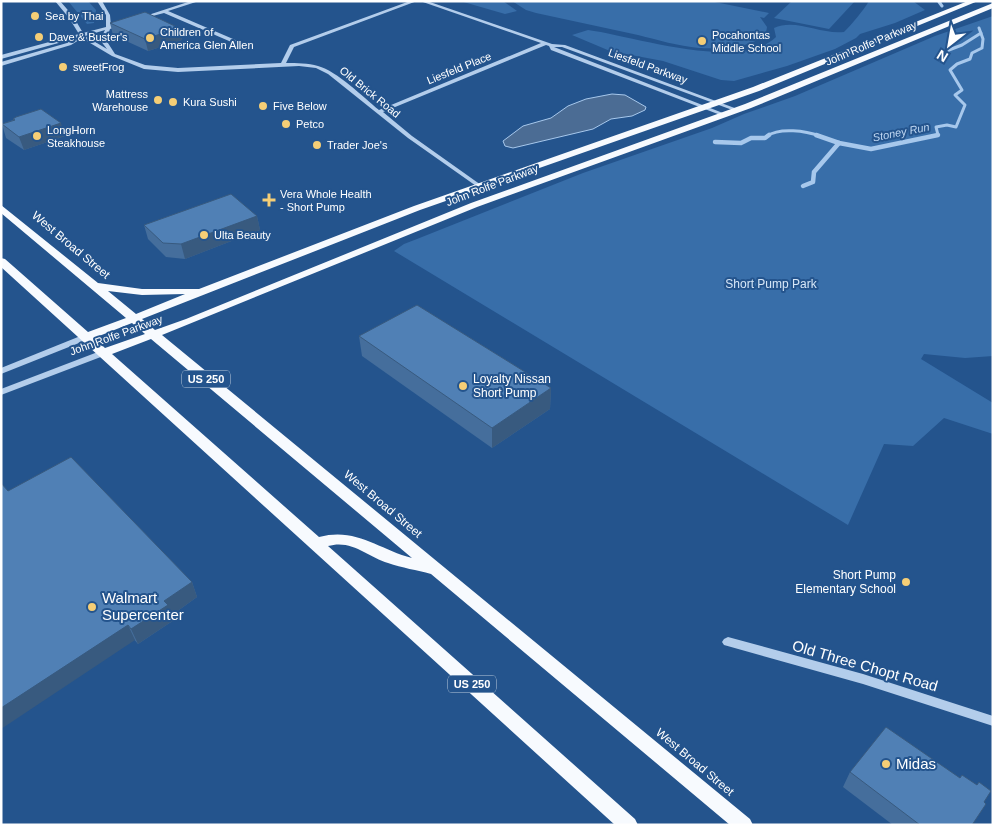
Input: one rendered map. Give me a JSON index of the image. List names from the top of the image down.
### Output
{
  "streets": {
    "main road": ["John Rolfe Parkway", "West Broad Street", "US 250"],
    "street": [
      "Liesfeld Parkway",
      "Liesfeld Place",
      "Old Brick Road",
      "Old Three Chopt Road"
    ]
  },
  "crossings": [
    ["John Rolfe Parkway", "Liesfeld Parkway"],
    ["John Rolfe Parkway", "Old Brick Road"],
    ["John Rolfe Parkway", "West Broad Street"],
    ["John Rolfe Parkway", "US 250"],
    ["Liesfeld Parkway", "Liesfeld Place"],
    ["Liesfeld Place", "Old Brick Road"]
  ],
  "water": ["Stoney Run"],
  "parks": ["Short Pump Park"],
  "places": {
    "other": [
      "Sea by Thai",
      "Dave & Buster's",
      "Children of America Glen Allen",
      "Pocahontas Middle School",
      "sweetFrog",
      "Mattress Warehouse",
      "Kura Sushi",
      "Five Below",
      "Petco",
      "LongHorn Steakhouse",
      "Trader Joe's",
      "Ulta Beauty",
      "Loyalty Nissan Short Pump",
      "Short Pump Elementary School",
      "Walmart Supercenter",
      "Midas"
    ],
    "health": ["Vera Whole Health - Short Pump"]
  },
  "north": "bottom left"
}
